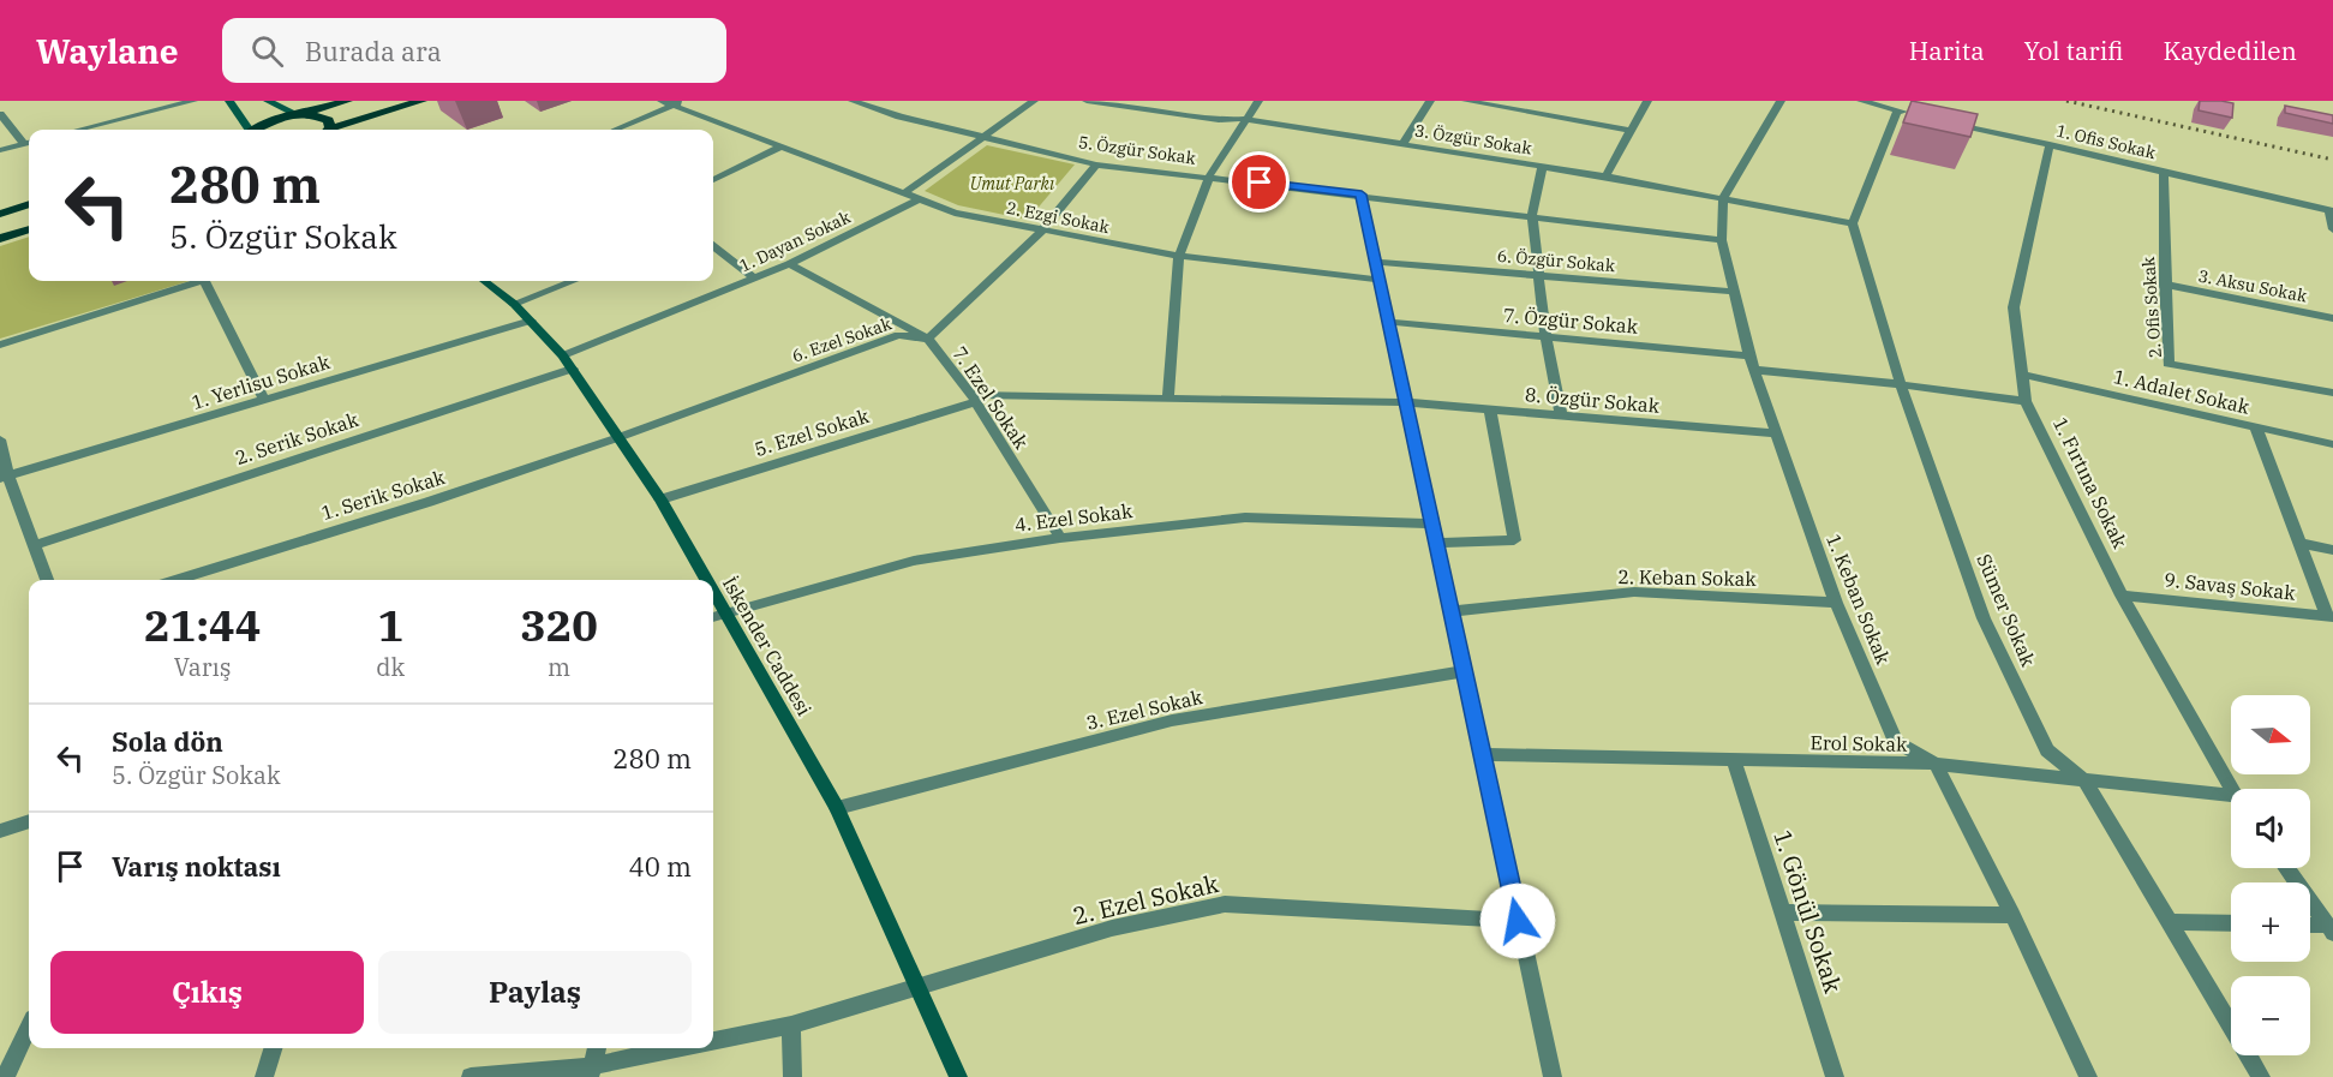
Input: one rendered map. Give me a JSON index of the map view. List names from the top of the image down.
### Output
{
  "streets": {
    "street": [
      "3. Özgür Sokak",
      "1. Ofis Sokak",
      "5. Özgür Sokak",
      "2. Ezgi Sokak",
      "1. Dayan Sokak",
      "6. Özgür Sokak",
      "3. Aksu Sokak",
      "2. Ofis Sokak",
      "7. Özgür Sokak",
      "6. Ezel Sokak",
      "1. Yerlisu Sokak",
      "1. Adalet Sokak",
      "7. Ezel Sokak",
      "8. Özgür Sokak",
      "5. Ezel Sokak",
      "2. Serik Sokak",
      "1. Fırtına Sokak",
      "1. Serik Sokak",
      "4. Ezel Sokak",
      "2. Keban Sokak",
      "9. Savaş Sokak",
      "1. Keban Sokak",
      "Sümer Sokak",
      "İskender Caddesi",
      "3. Ezel Sokak",
      "Erol Sokak",
      "2. Ezel Sokak",
      "1. Gönül Sokak"
    ]
  },
  "crossings": [
    ["3. Özgür Sokak", "1. Keban Sokak"],
    ["3. Özgür Sokak", "Sümer Sokak"],
    ["1. Ofis Sokak", "2. Ofis Sokak"],
    ["1. Ofis Sokak", "1. Fırtına Sokak"],
    ["5. Özgür Sokak", "1. Keban Sokak"],
    ["2. Ezgi Sokak", "1. Dayan Sokak"],
    ["1. Dayan Sokak", "7. Ezel Sokak"],
    ["1. Dayan Sokak", "2. Serik Sokak"],
    ["1. Dayan Sokak", "İskender Caddesi"],
    ["6. Özgür Sokak", "1. Keban Sokak"],
    ["3. Aksu Sokak", "2. Ofis Sokak"],
    ["7. Özgür Sokak", "1. Fırtına Sokak"],
    ["7. Özgür Sokak", "1. Keban Sokak"],
    ["7. Özgür Sokak", "Sümer Sokak"],
    ["6. Ezel Sokak", "7. Ezel Sokak"],
    ["6. Ezel Sokak", "1. Serik Sokak"],
    ["6. Ezel Sokak", "İskender Caddesi"],
    ["1. Yerlisu Sokak", "İskender Caddesi"],
    ["1. Adalet Sokak", "1. Fırtına Sokak"],
    ["7. Ezel Sokak", "5. Ezel Sokak"],
    ["7. Ezel Sokak", "4. Ezel Sokak"],
    ["8. Özgür Sokak", "5. Ezel Sokak"],
    ["8. Özgür Sokak", "1. Keban Sokak"],
    ["5. Ezel Sokak", "İskender Caddesi"],
    ["2. Serik Sokak", "İskender Caddesi"],
    ["1. Fırtına Sokak", "9. Savaş Sokak"],
    ["1. Serik Sokak", "İskender Caddesi"],
    ["4. Ezel Sokak", "İskender Caddesi"],
    ["2. Keban Sokak", "1. Keban Sokak"],
    ["1. Keban Sokak", "Erol Sokak"],
    ["Sümer Sokak", "Erol Sokak"],
    ["İskender Caddesi", "3. Ezel Sokak"],
    ["İskender Caddesi", "2. Ezel Sokak"],
    ["Erol Sokak", "1. Gönül Sokak"]
  ],
  "parks": ["Umut Parkı"],
  "north": "right",
  "page": {
    "header": "Waylane",
    "search": "Burada ara",
    "nav": ["Harita", "Yol tarifi", "Kaydedilen"],
    "turn": ["280 m", "5. Özgür Sokak"],
    "eta": [
      "21:44",
      "Varış",
      "1",
      "dk",
      "320",
      "m"
    ],
    "map_buttons": ["+", "−"],
    "list": [
      {
        "name": "Sola dön",
        "note": "5. Özgür Sokak",
        "value": "280 m"
      },
      {
        "name": "Varış noktası",
        "value": "40 m"
      }
    ],
    "buttons": ["Çıkış", "Paylaş"]
  }
}
